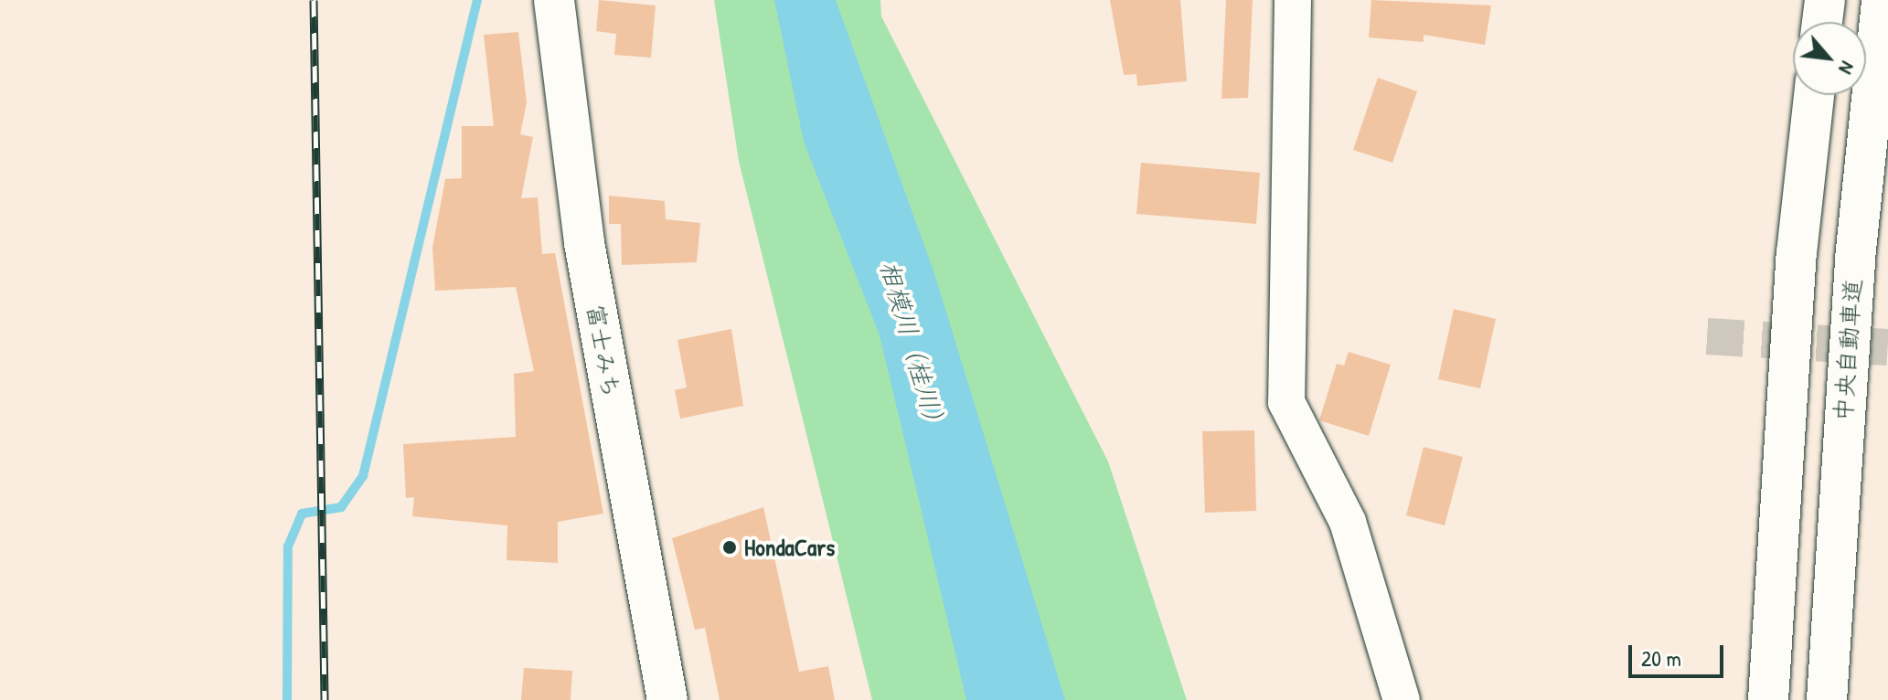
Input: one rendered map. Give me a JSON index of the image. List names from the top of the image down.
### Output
{
  "streets": {
    "highway": ["中央自動車道", "富士みち"]
  },
  "water": ["相模川（桂川）"],
  "places": ["HondaCars"],
  "scale_bar": "20 m",
  "north": "bottom right"
}
